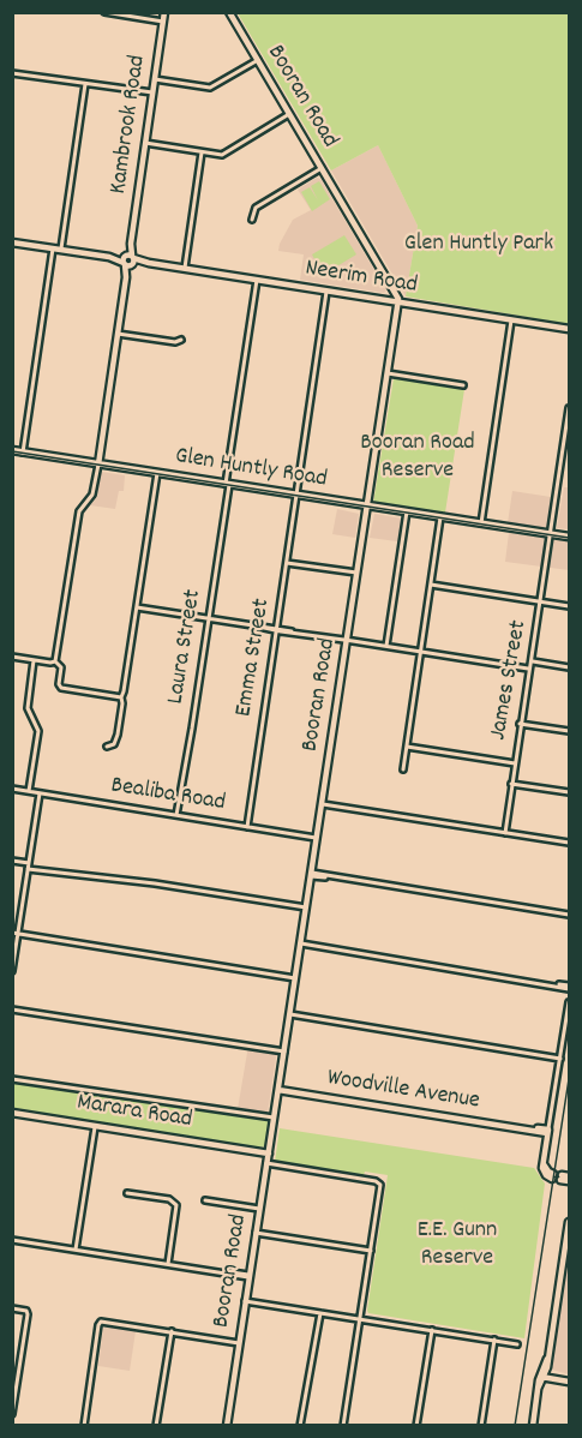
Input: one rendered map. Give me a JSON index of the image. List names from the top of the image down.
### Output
{
  "streets": {
    "street": [
      "Booran Road",
      "Kambrook Road",
      "Neerim Road",
      "Glen Huntly Road",
      "Laura Street",
      "Emma Street",
      "James Street",
      "Bealiba Road",
      "Woodville Avenue",
      "Marara Road"
    ]
  },
  "crossings": [
    ["Booran Road", "Neerim Road"],
    ["Booran Road", "Glen Huntly Road"],
    ["Booran Road", "Bealiba Road"],
    ["Booran Road", "Woodville Avenue"],
    ["Booran Road", "Marara Road"],
    ["Kambrook Road", "Neerim Road"],
    ["Kambrook Road", "Glen Huntly Road"],
    ["Neerim Road", "Laura Street"],
    ["Neerim Road", "Emma Street"],
    ["Glen Huntly Road", "Laura Street"],
    ["Glen Huntly Road", "Emma Street"],
    ["Glen Huntly Road", "James Street"],
    ["Laura Street", "Bealiba Road"],
    ["Emma Street", "Bealiba Road"]
  ],
  "parks": ["Glen Huntly Park", "Booran Road Reserve", "E.E. Gunn Reserve"]
}
